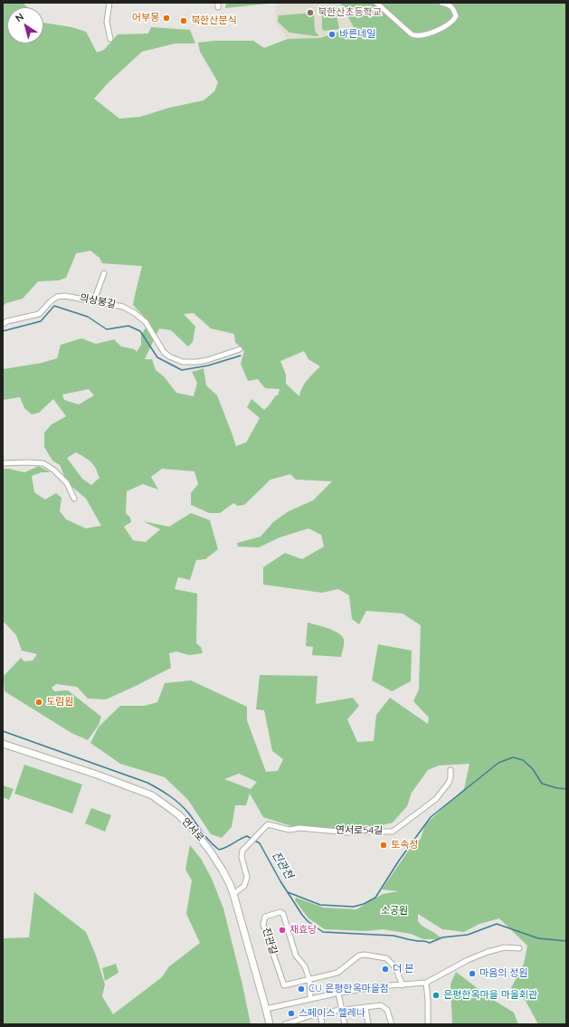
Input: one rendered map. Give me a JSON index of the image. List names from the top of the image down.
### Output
{
  "streets": {
    "main road": ["연서로"],
    "street": ["의상봉길", "연서로54길", "진관길"]
  },
  "crossings": [
    ["연서로", "연서로54길"]
  ],
  "water": ["진관천"],
  "parks": ["소공원"],
  "places": [
    "북한산초등학교",
    "어부몽",
    "북한산분식",
    "바른네일",
    "도림원",
    "토속정",
    "채효당",
    "더 본",
    "마음의 정원",
    "CU 은평한옥마을점",
    "은평한옥마을 마을회관",
    "스페이스 헬레나"
  ],
  "north": "top left"
}
